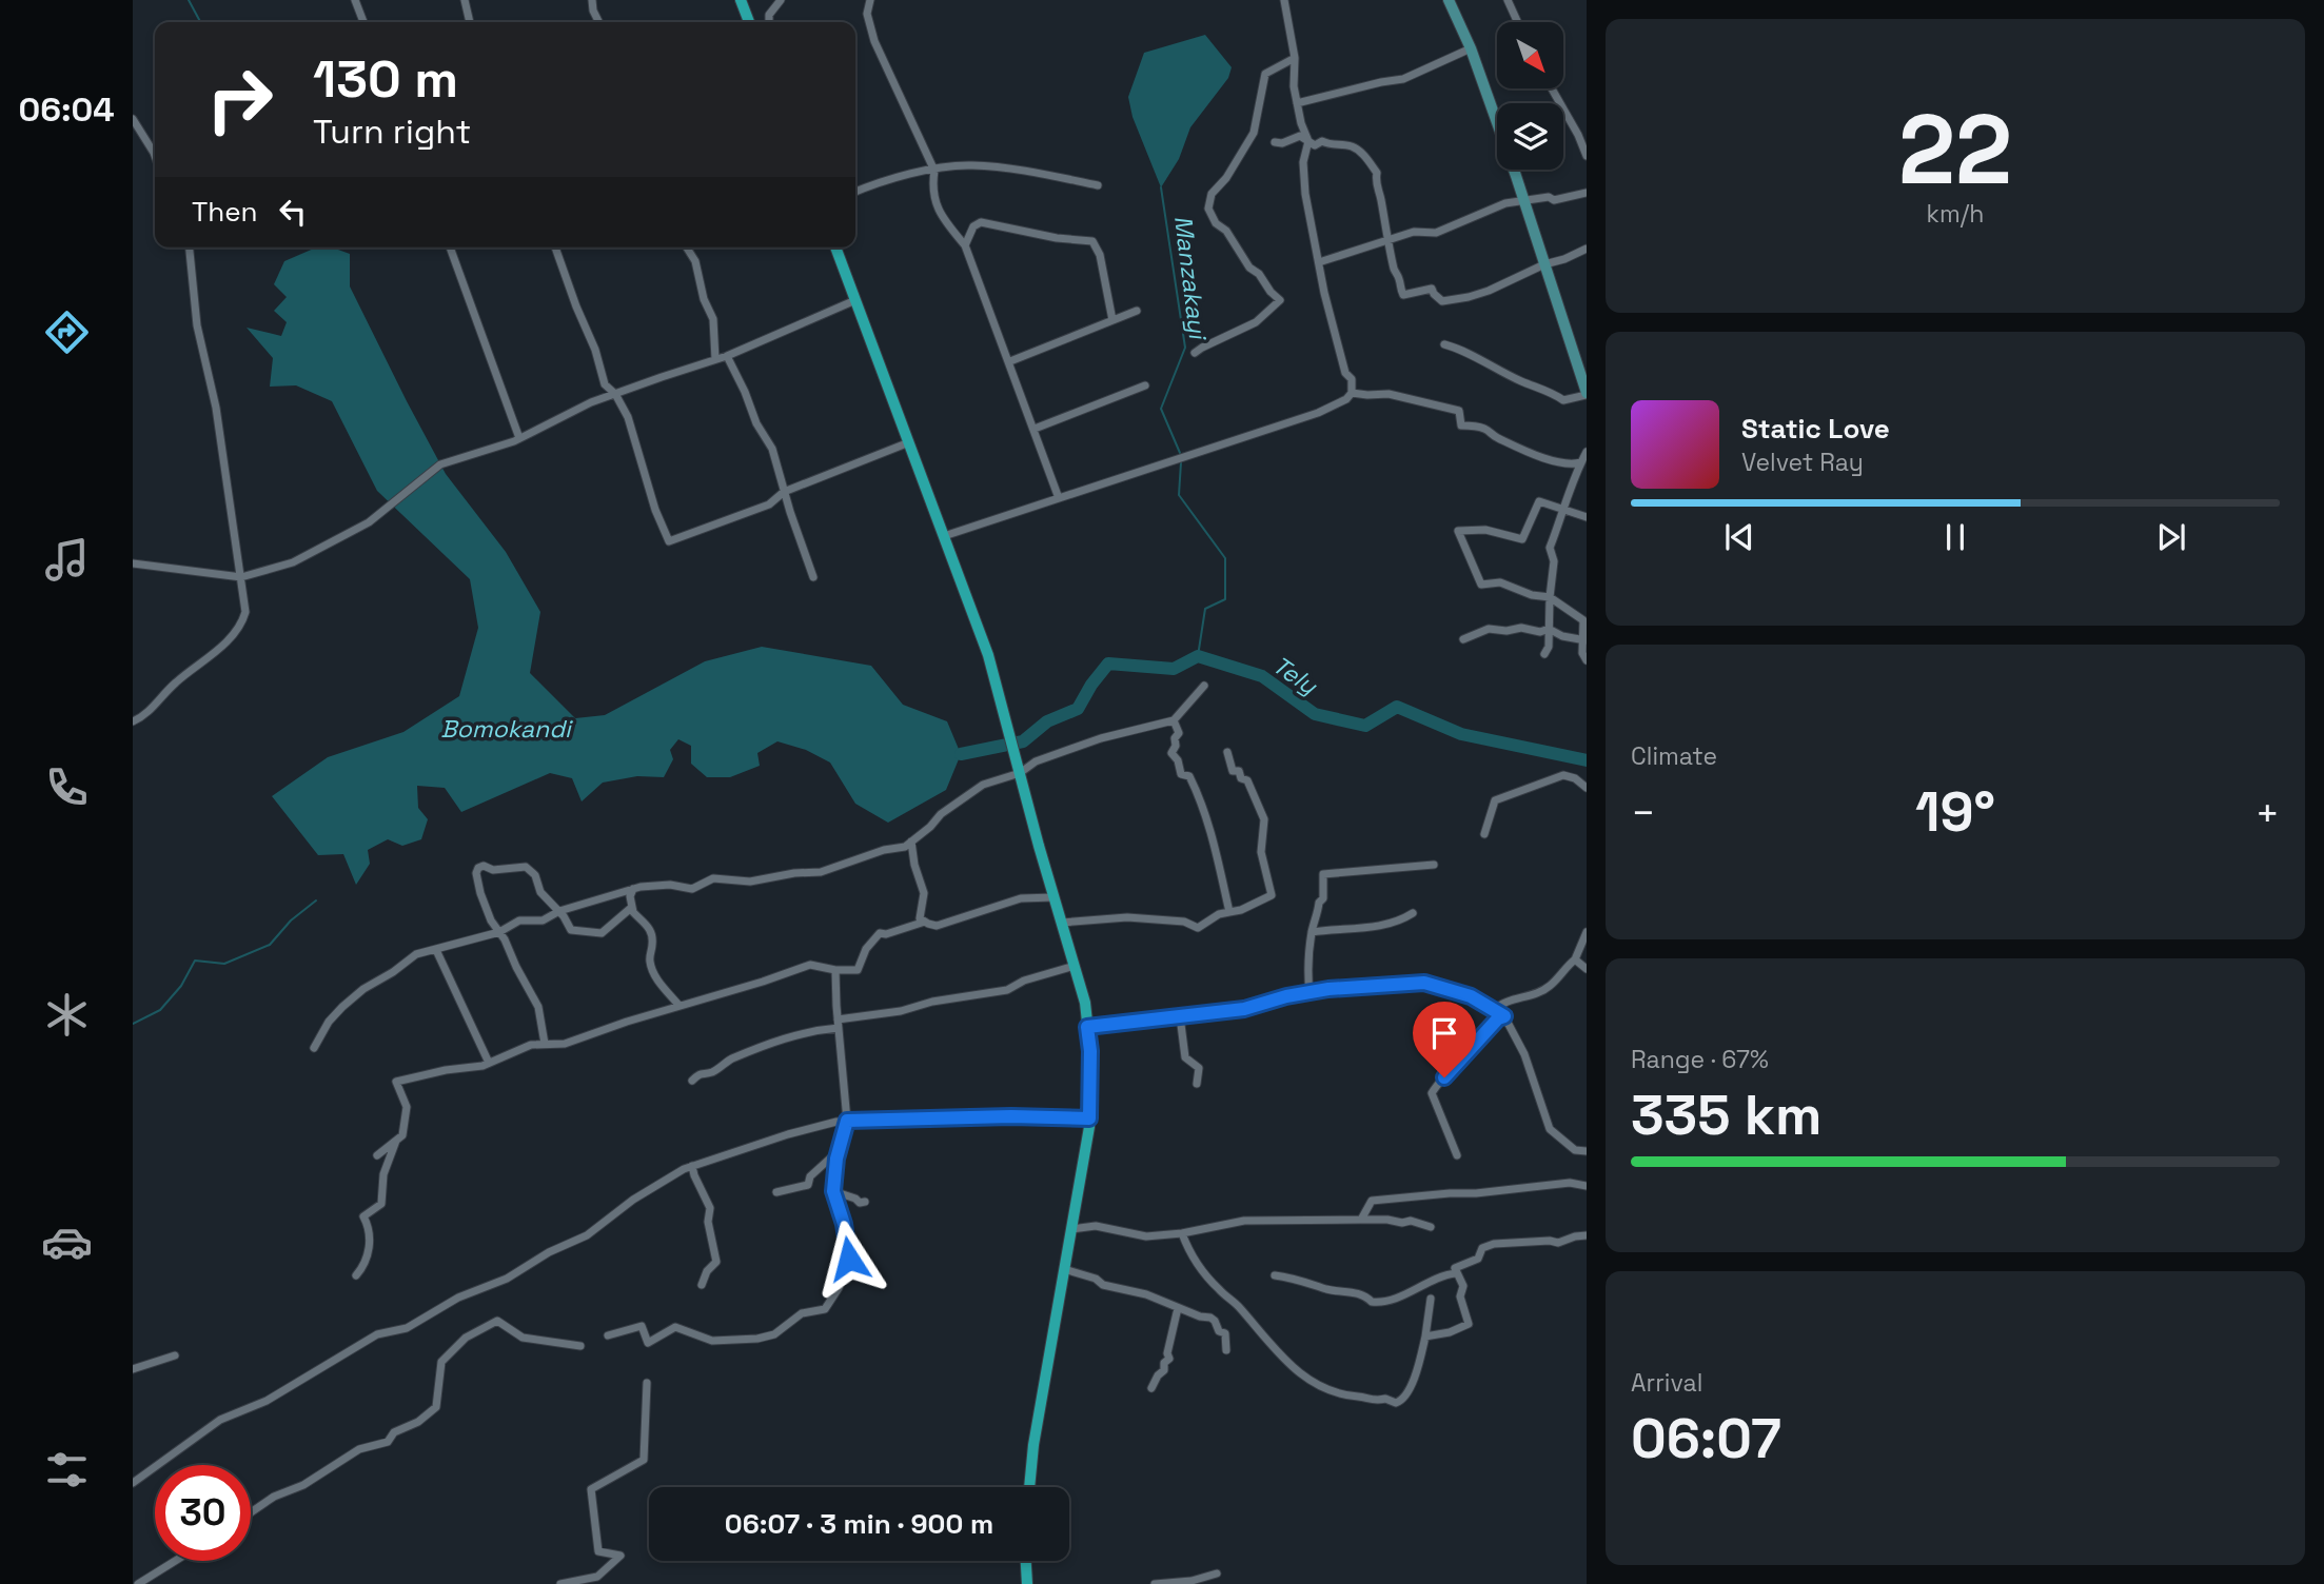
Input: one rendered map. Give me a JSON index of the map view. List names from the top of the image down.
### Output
{
  "water": ["Manzakayi", "Tely", "Bomokandi"],
  "north": "bottom right",
  "page": {
    "tabs": "06:04",
    "tile": [
      ["22", "km/h"],
      "Climate",
      ["Range · 67%", "335 km"],
      ["Arrival", "06:07"]
    ],
    "turn": ["130 m", "Turn right"],
    "then": "Then",
    "song": ["Static Love", "Velvet Ray"],
    "heat": ["−", "19°", "+"],
    "limit": "30",
    "trip": "06:07 · 3 min · 900 m"
  }
}
